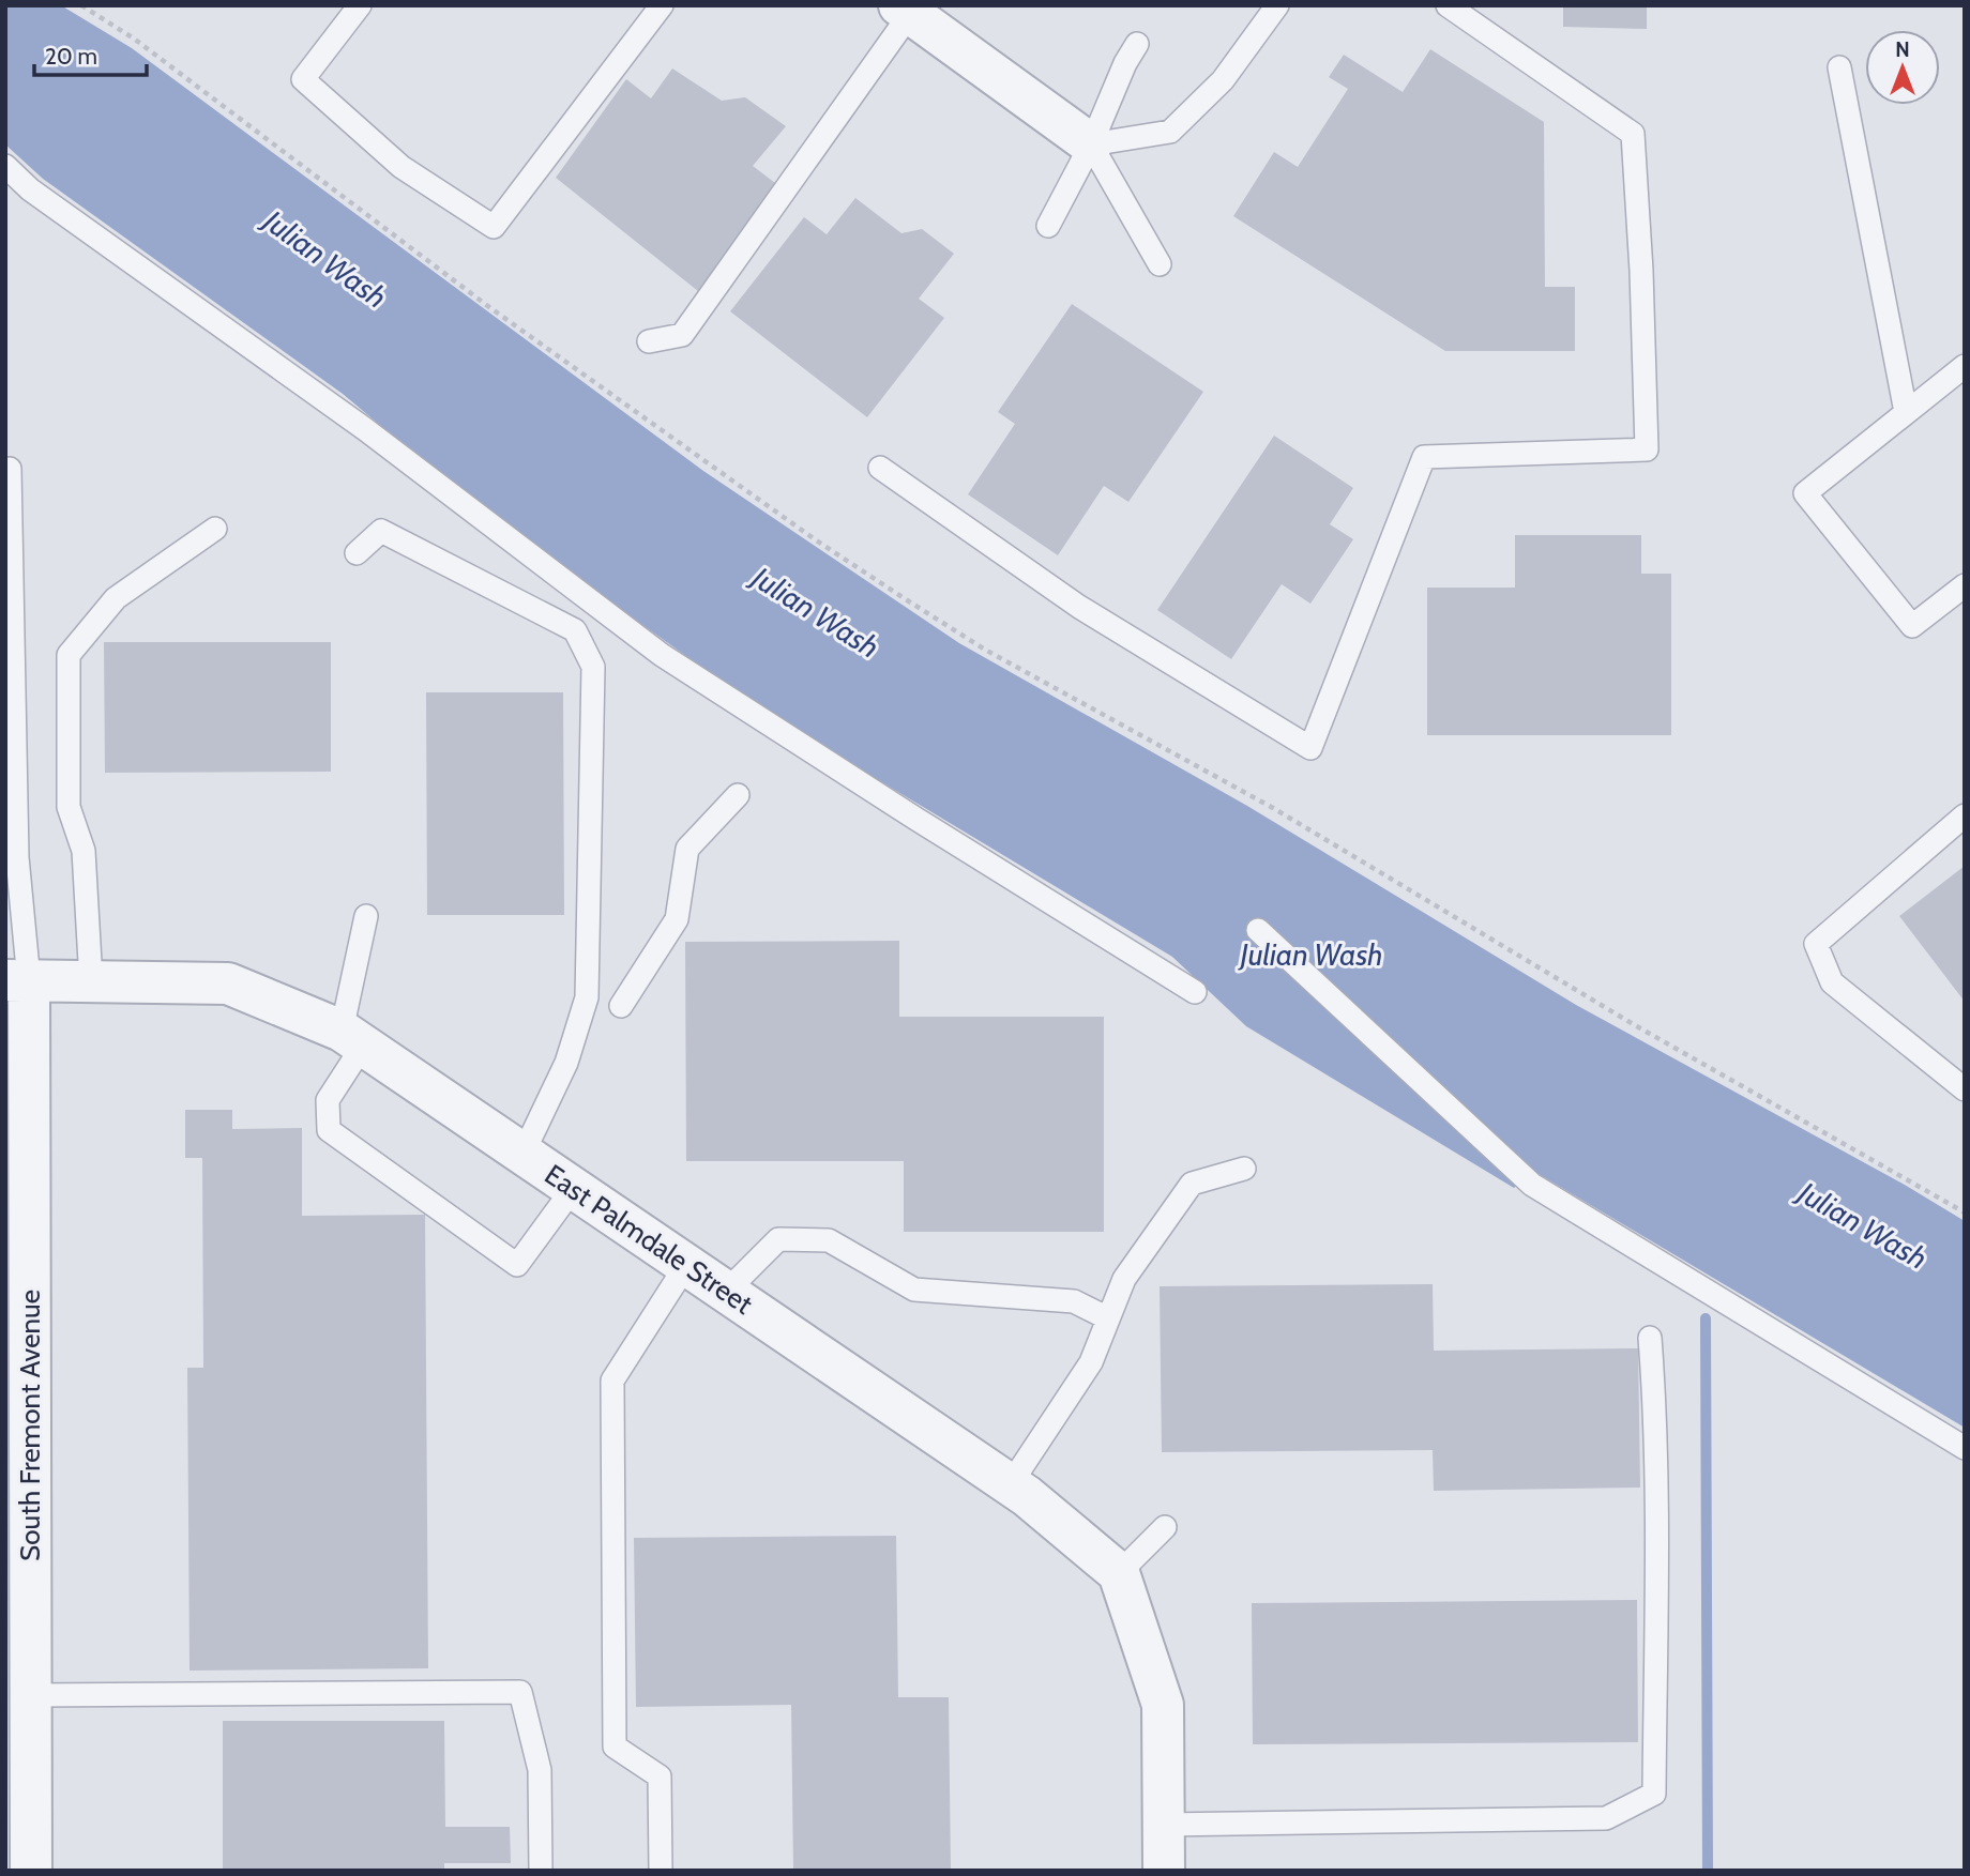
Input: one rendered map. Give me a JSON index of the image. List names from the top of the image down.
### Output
{
  "streets": {
    "street": ["East Palmdale Street", "South Fremont Avenue"]
  },
  "crossings": [
    ["East Palmdale Street", "South Fremont Avenue"]
  ],
  "water": ["Julian Wash"],
  "scale_bar": "20 m",
  "north": "top"
}
